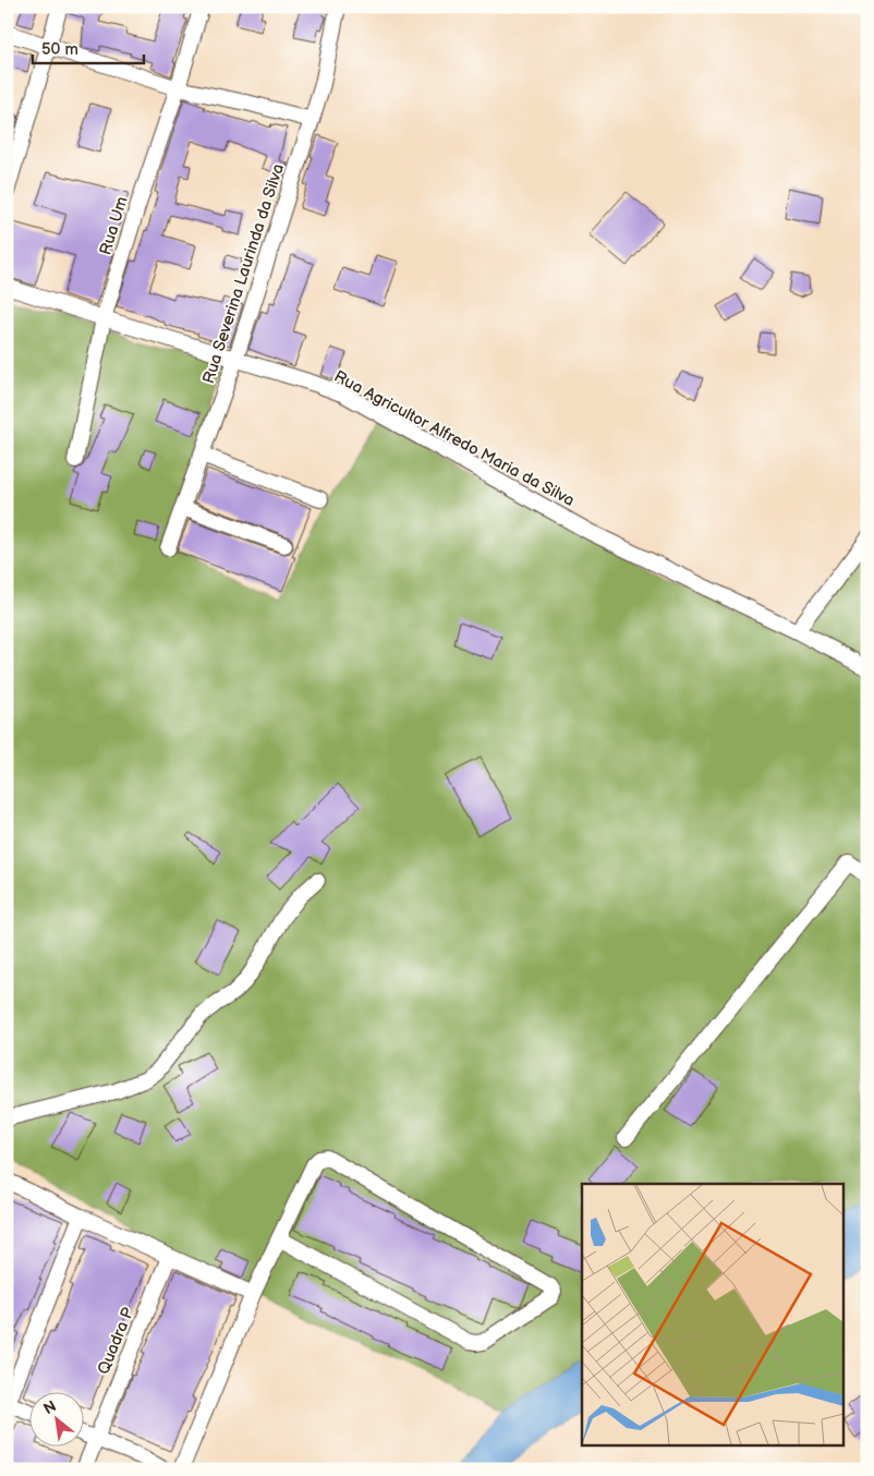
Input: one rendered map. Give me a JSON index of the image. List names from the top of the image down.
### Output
{
  "streets": {
    "street": [
      "Rua Um",
      "Rua Severina Laurinda da Silva",
      "Rua Agricultor Alfredo Maria da Silva",
      "Quadra P"
    ]
  },
  "crossings": [
    ["Rua Um", "Rua Agricultor Alfredo Maria da Silva"],
    ["Rua Severina Laurinda da Silva", "Rua Agricultor Alfredo Maria da Silva"]
  ],
  "scale_bar": "50 m",
  "north": "top left"
}
